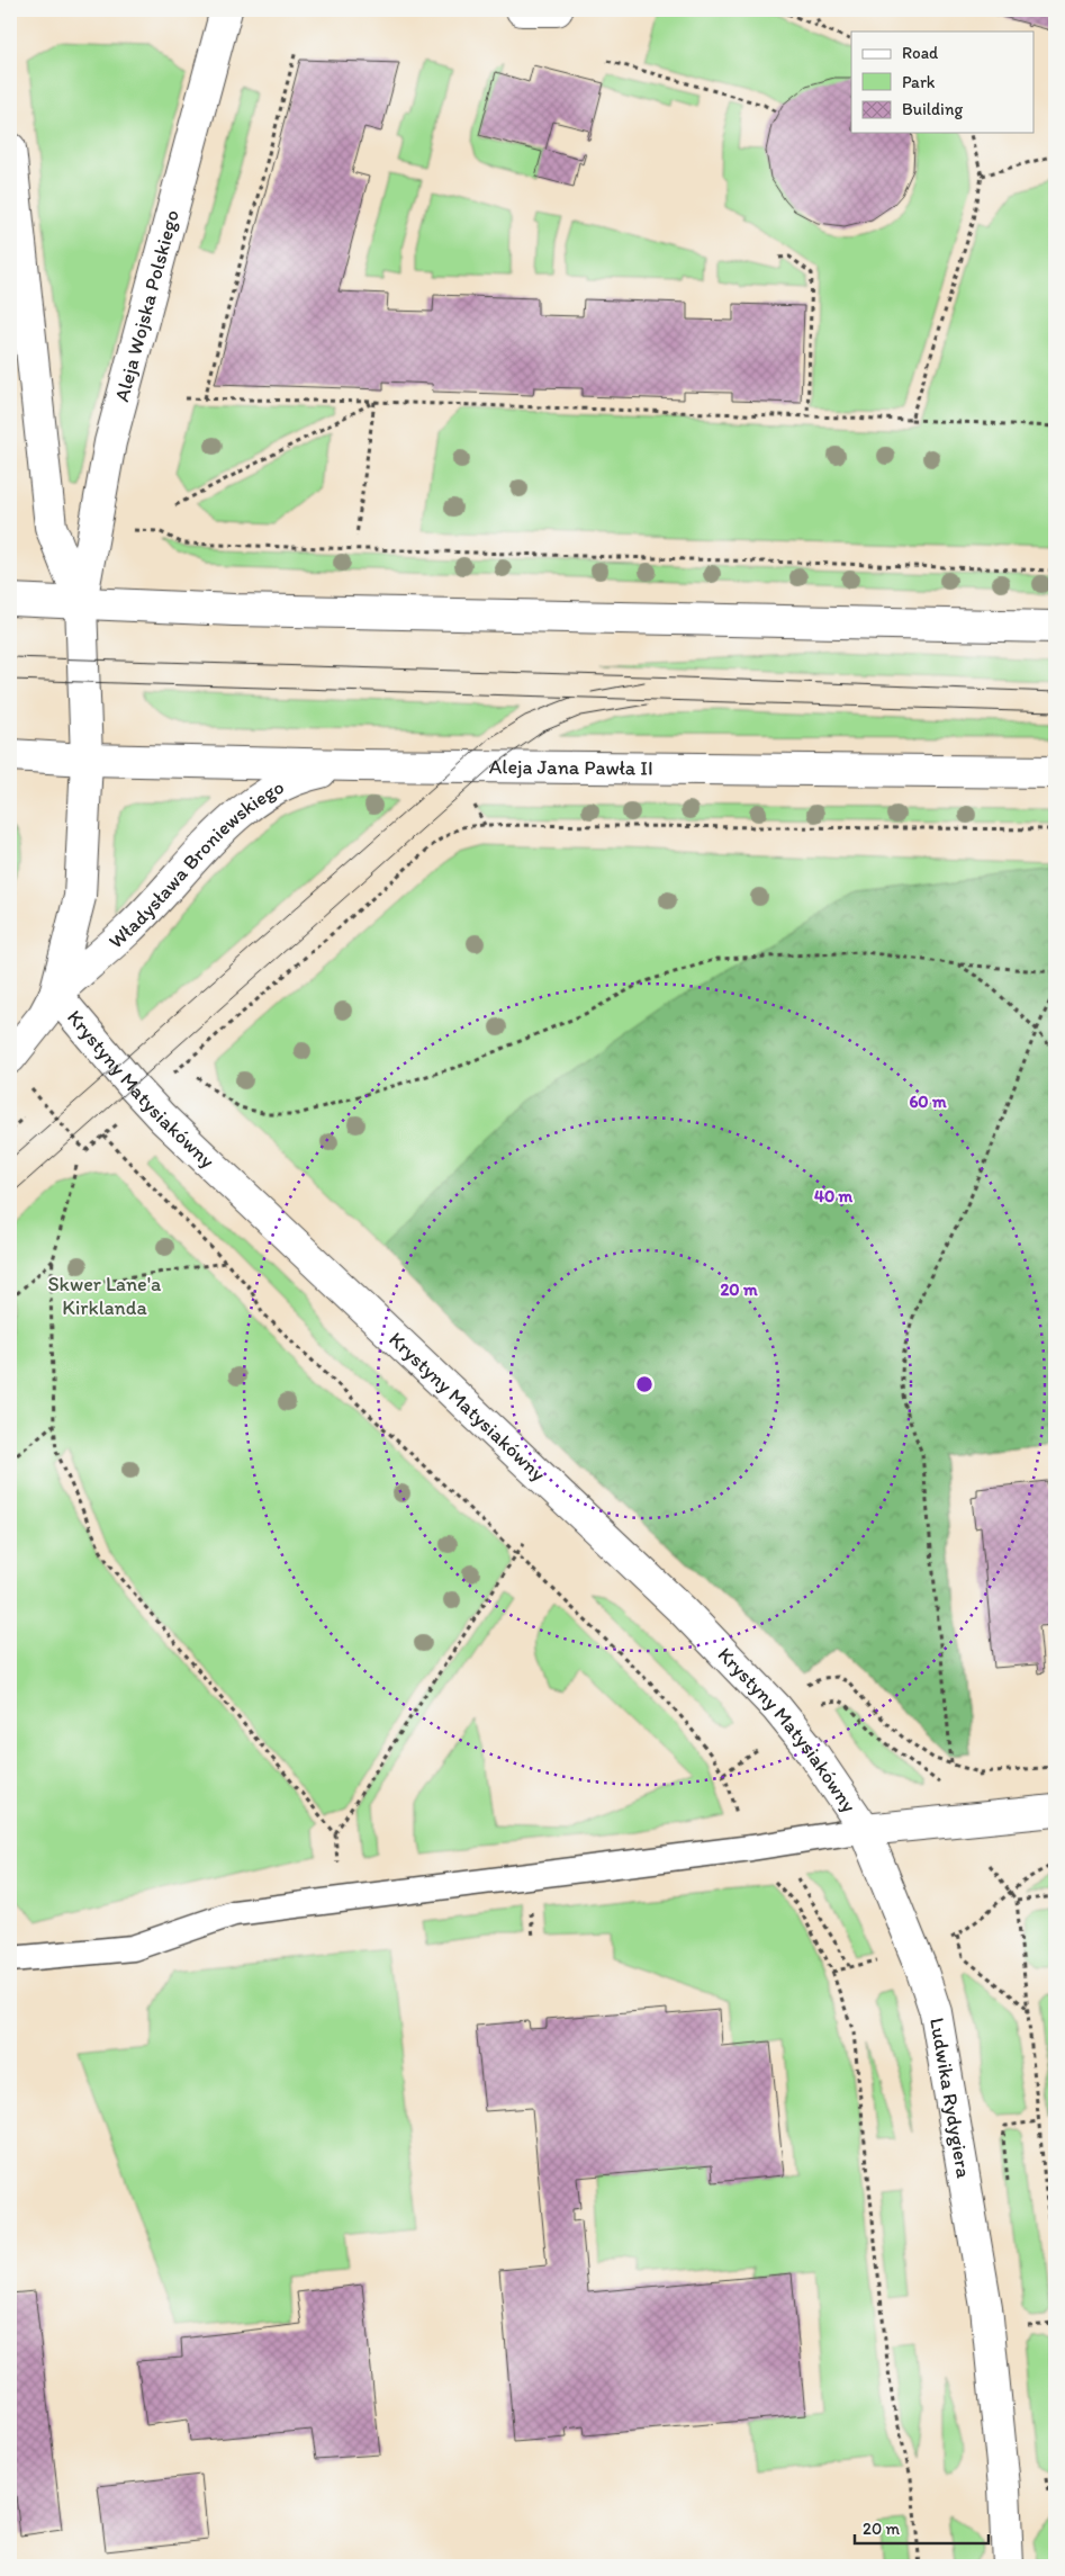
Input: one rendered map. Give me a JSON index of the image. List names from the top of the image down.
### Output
{
  "streets": {
    "street": [
      "Aleja Wojska Polskiego",
      "Aleja Jana Pawła II",
      "Władysława Broniewskiego",
      "Krystyny Matysiakówny",
      "Ludwika Rydygiera"
    ]
  },
  "crossings": [
    ["Aleja Wojska Polskiego", "Aleja Jana Pawła II"],
    ["Aleja Wojska Polskiego", "Władysława Broniewskiego"],
    ["Aleja Jana Pawła II", "Władysława Broniewskiego"],
    ["Władysława Broniewskiego", "Krystyny Matysiakówny"],
    ["Krystyny Matysiakówny", "Ludwika Rydygiera"]
  ],
  "parks": ["Skwer Lane'a Kirklanda"],
  "legend": ["Road", "Park", "Building"],
  "scale_bar": "20 m",
  "rings": ["60 m", "40 m", "20 m"]
}
